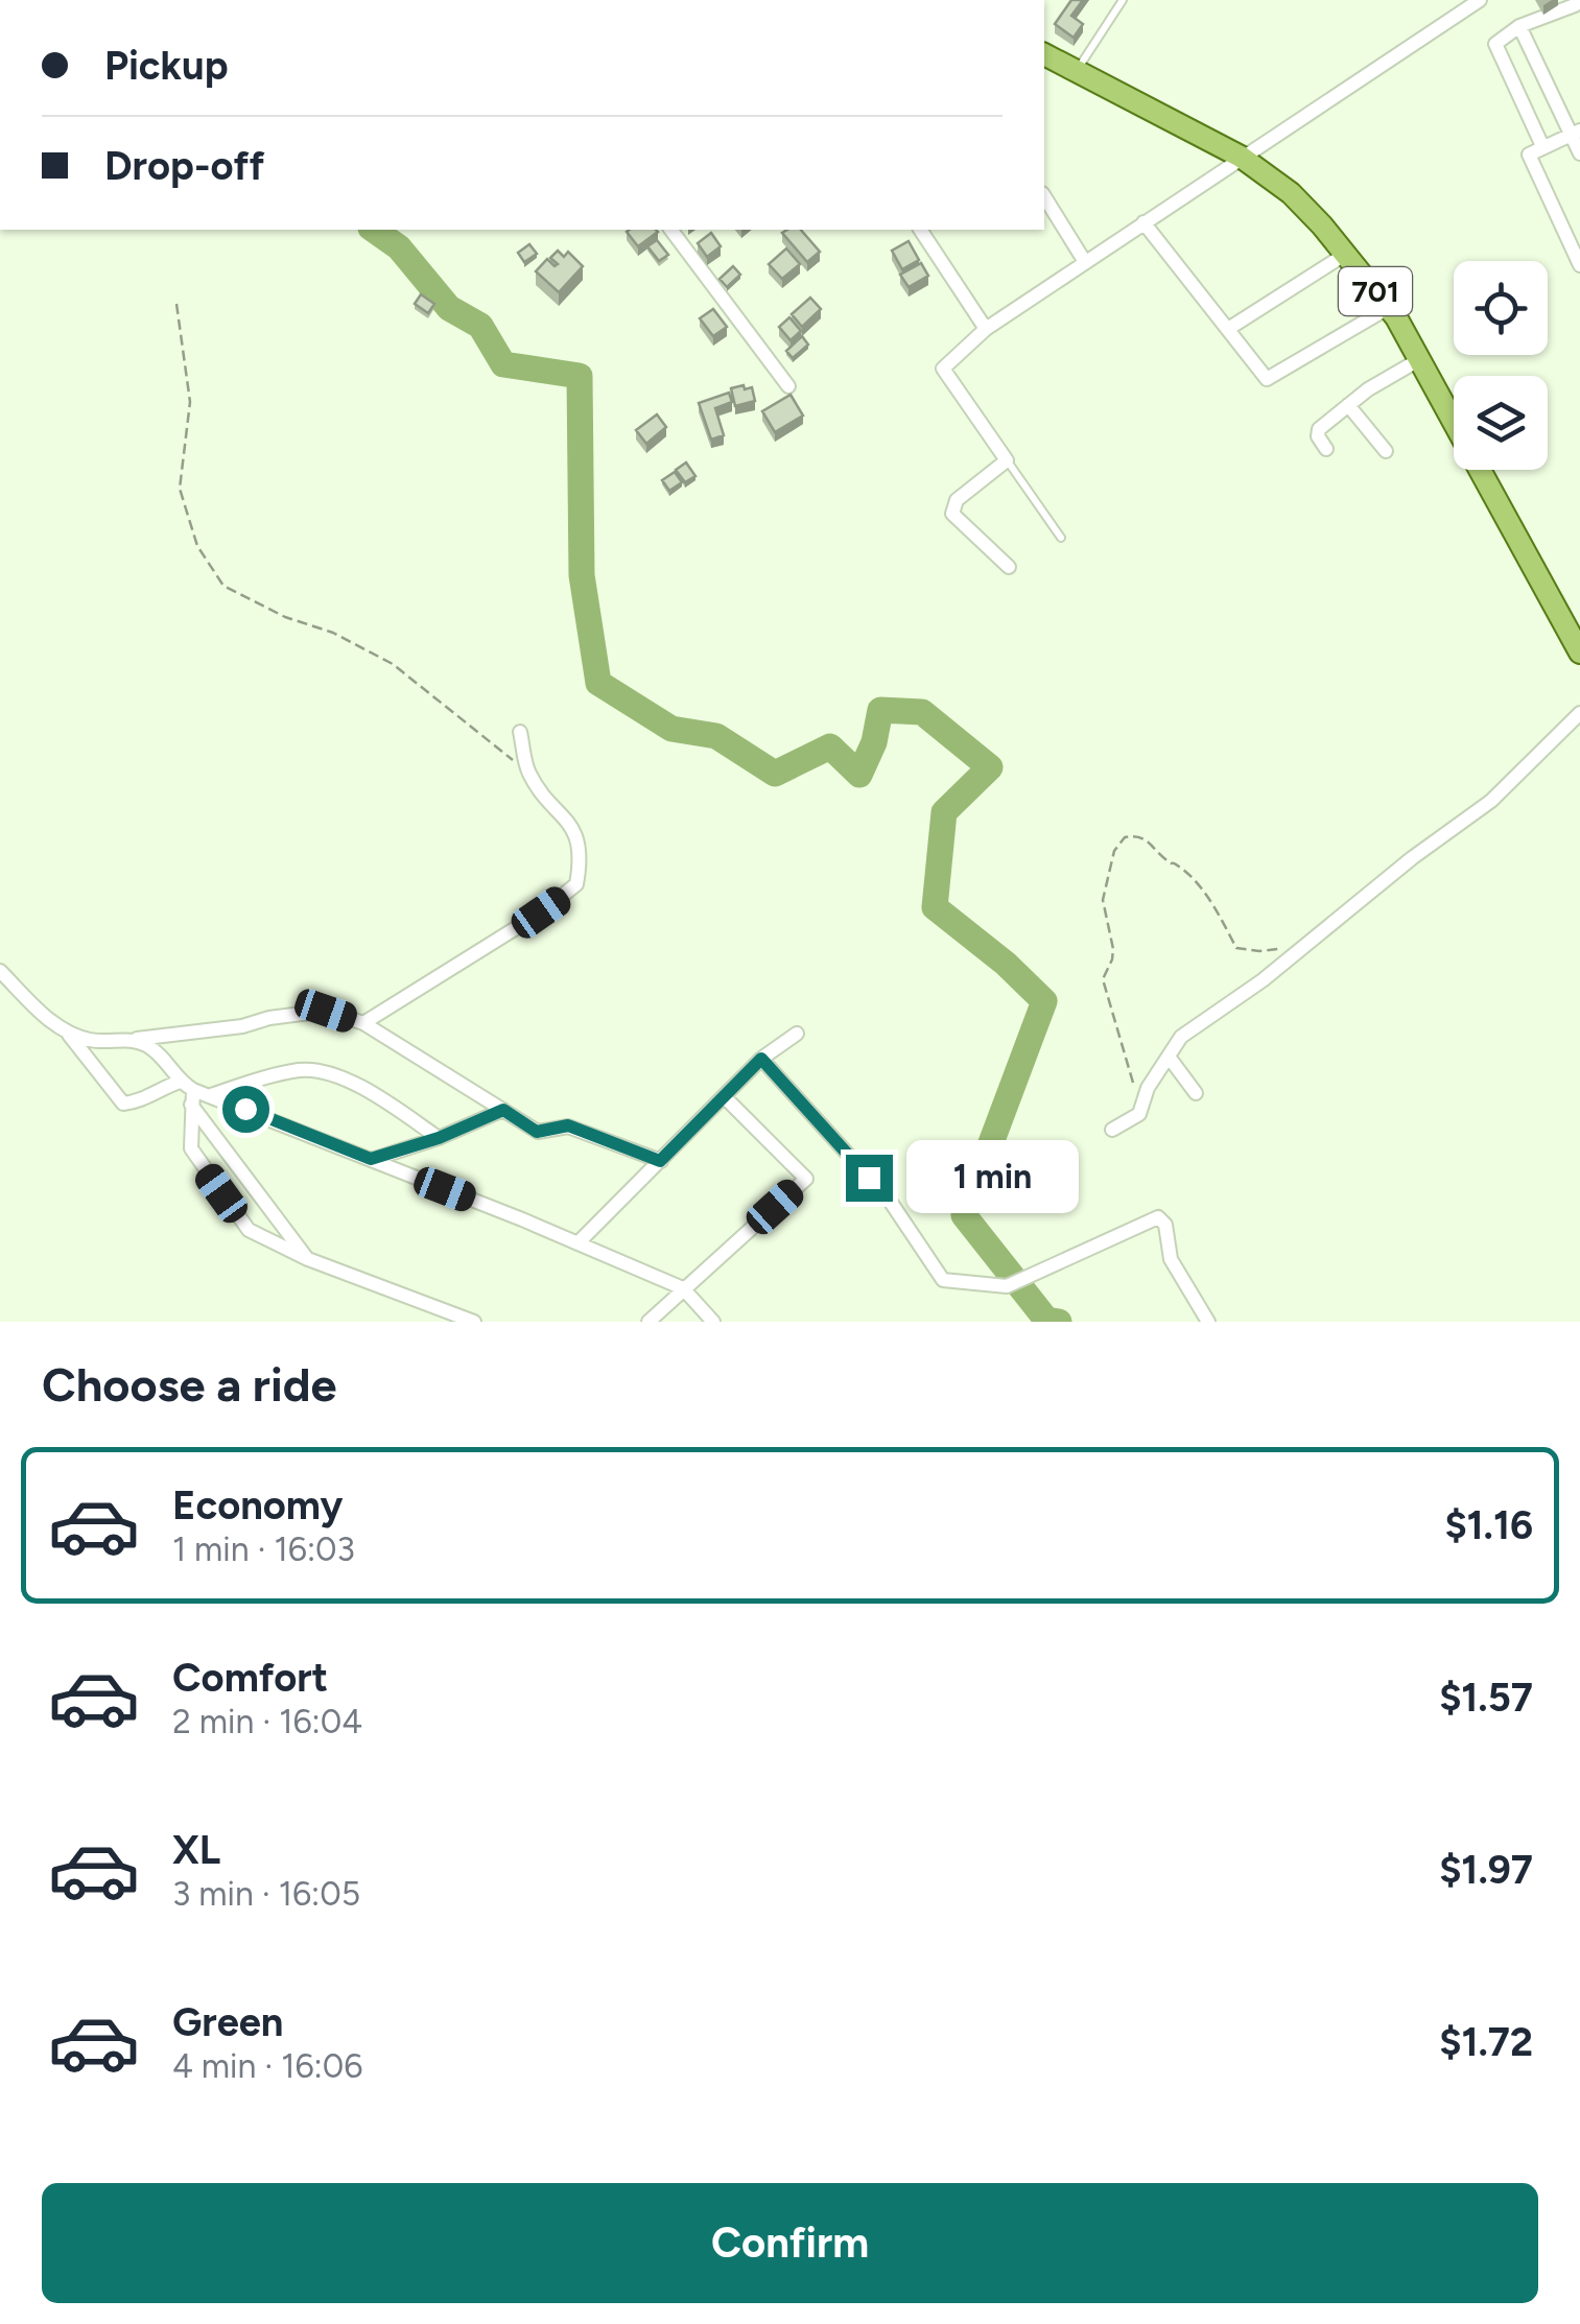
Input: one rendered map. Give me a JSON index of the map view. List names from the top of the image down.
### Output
{
  "streets": {
    "main road": ["701"]
  },
  "page": {
    "banner": ["Pickup", "Drop-off"],
    "bubble": "1 min",
    "heading": "Choose a ride",
    "list": [
      {
        "name": "Economy",
        "note": "1 min · 16:03",
        "value": "$1.16"
      },
      {
        "name": "Comfort",
        "note": "2 min · 16:04",
        "value": "$1.57"
      },
      {
        "name": "XL",
        "note": "3 min · 16:05",
        "value": "$1.97"
      },
      {
        "name": "Green",
        "note": "4 min · 16:06",
        "value": "$1.72"
      }
    ],
    "buttons": "Confirm"
  }
}
